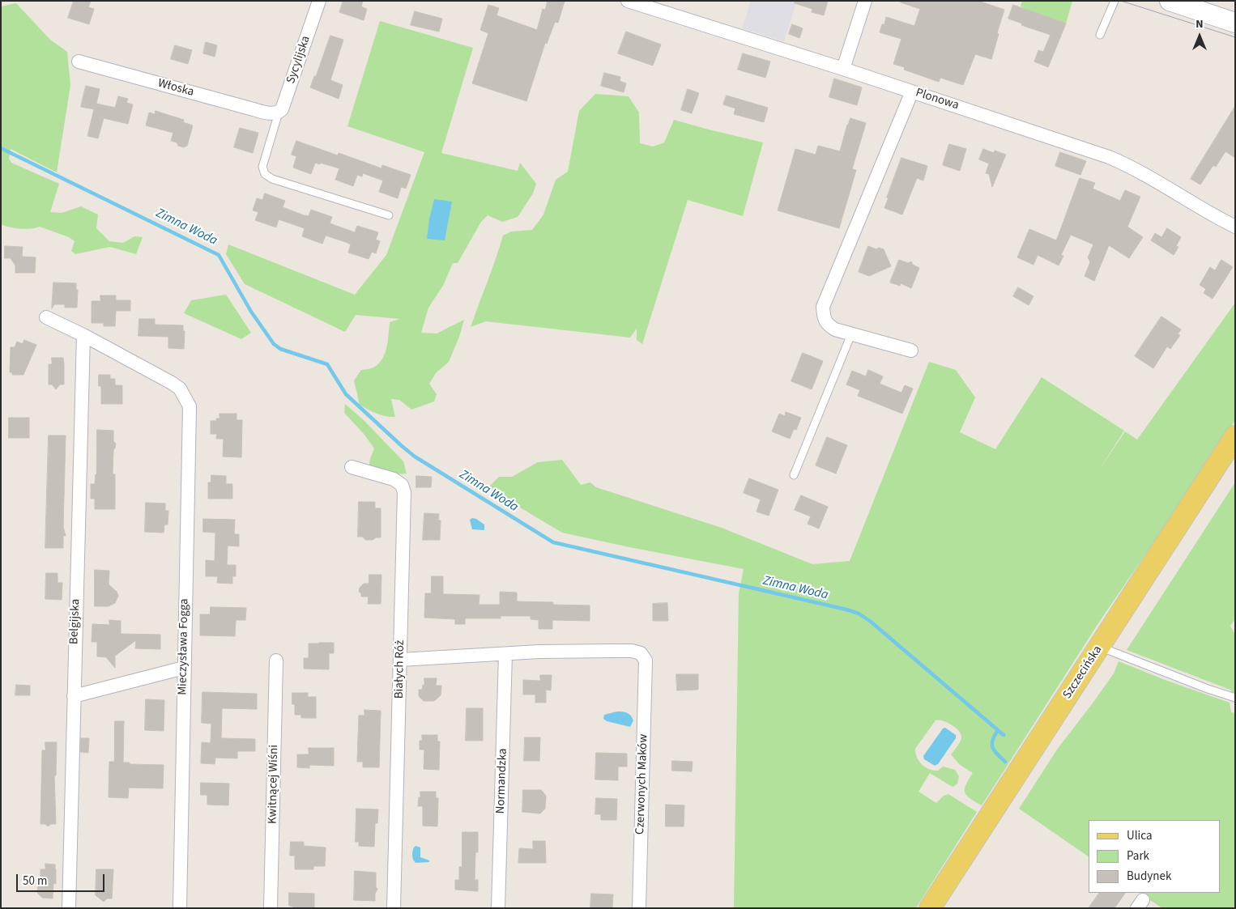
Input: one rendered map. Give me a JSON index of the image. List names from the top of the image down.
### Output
{
  "streets": {
    "main road": ["Szczecińska"],
    "street": [
      "Sycylijska",
      "Włoska",
      "Plonowa",
      "Belgijska",
      "Mieczysława Fogga",
      "Białych Róż",
      "Normandzka",
      "Kwitnącej Wiśni",
      "Czerwonych Maków"
    ]
  },
  "crossings": [
    ["Sycylijska", "Włoska"],
    ["Belgijska", "Mieczysława Fogga"],
    ["Normandzka", "Czerwonych Maków"]
  ],
  "water": ["Zimna Woda"],
  "legend": ["Ulica", "Park", "Budynek"],
  "scale_bar": "50 m",
  "north": "top"
}
